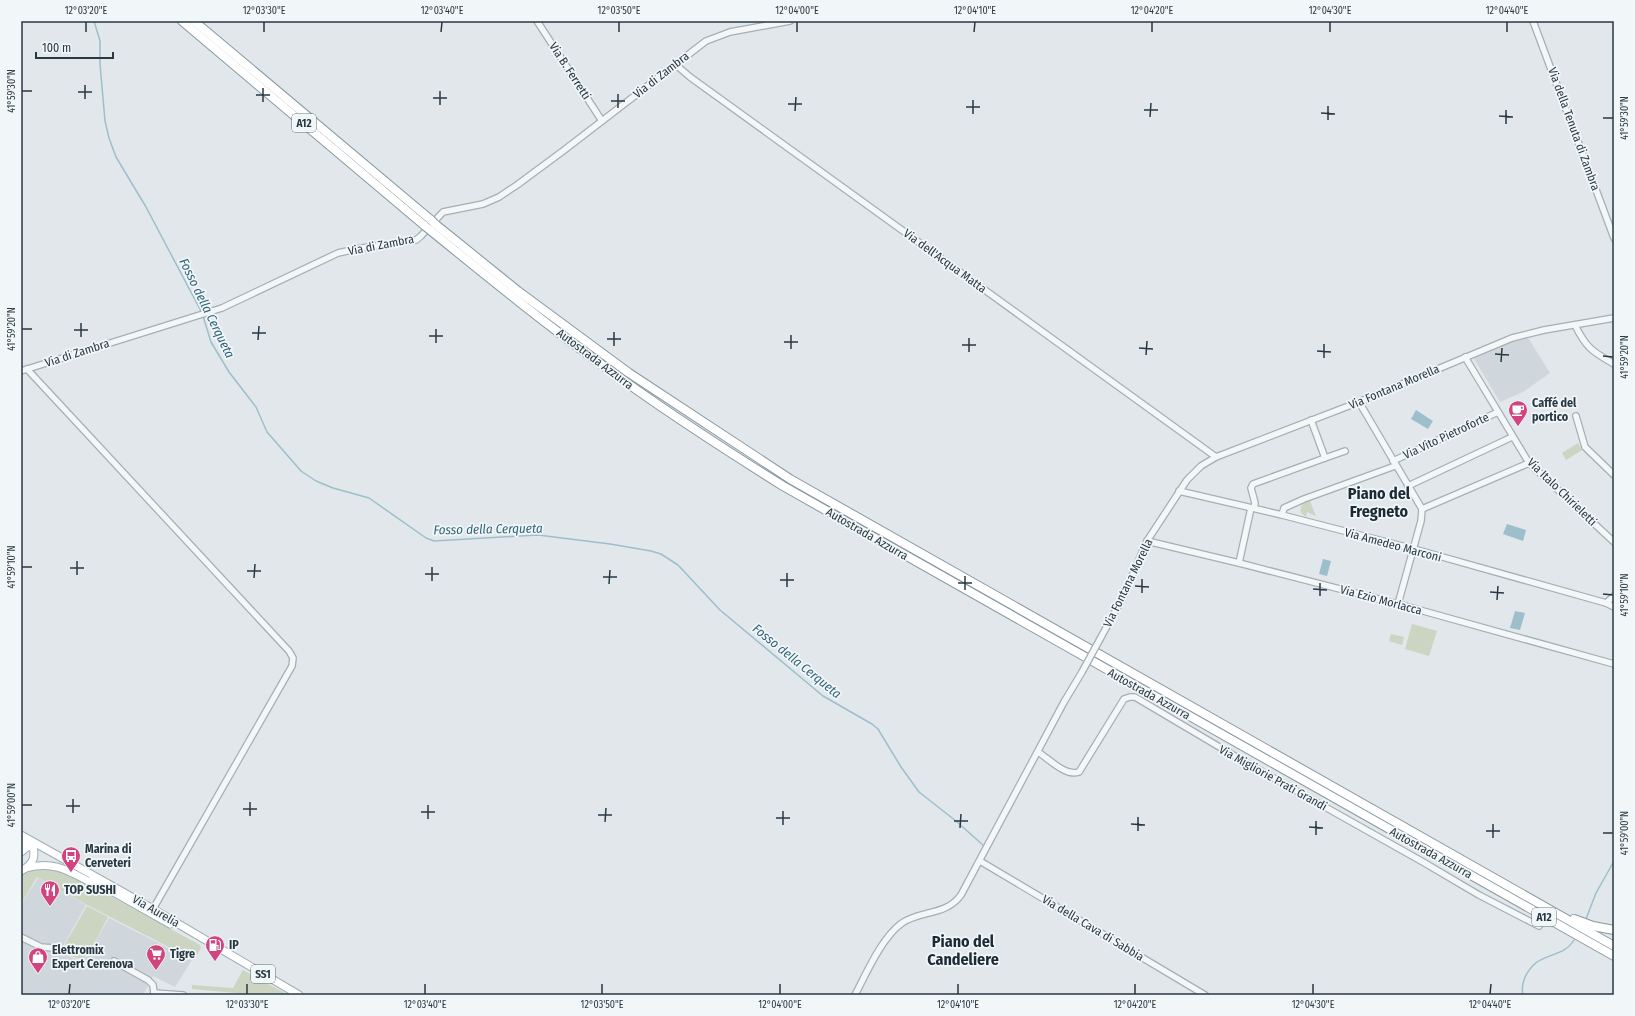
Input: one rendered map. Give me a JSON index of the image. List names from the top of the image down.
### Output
{
  "streets": {
    "highway": ["A12", "Autostrada Azzurra"],
    "main road": ["Via Aurelia", "SS1"],
    "street": [
      "Via B. Ferretti",
      "Via di Zambra",
      "Via della Tenuta di Zambra",
      "Via dell'Acqua Matta",
      "Via Fontana Morella",
      "Via Vito Pietroforte",
      "Via Italo Chirieletti",
      "Via Amedeo Marconi",
      "Via Ezio Morlacca",
      "Via Migliorie Prati Grandi",
      "Via della Cava di Sabbia"
    ]
  },
  "crossings": [
    ["Via B. Ferretti", "Via di Zambra"],
    ["Via di Zambra", "Via dell'Acqua Matta"],
    ["Via dell'Acqua Matta", "Via Fontana Morella"],
    ["Via Fontana Morella", "Via Italo Chirieletti"],
    ["Via Fontana Morella", "Via Amedeo Marconi"],
    ["Via Fontana Morella", "Via Ezio Morlacca"],
    ["Via Fontana Morella", "Via Migliorie Prati Grandi"],
    ["Via Fontana Morella", "Via della Cava di Sabbia"],
    ["Via Vito Pietroforte", "Via Italo Chirieletti"],
    ["Via Vito Pietroforte", "Via Amedeo Marconi"]
  ],
  "districts": ["Piano del Fregneto", "Piano del Candeliere"],
  "water": ["Fosso della Cerqueta"],
  "places": {
    "cafe": ["Caffé del portico"],
    "bus stop": ["Marina di Cerveteri"],
    "restaurant": ["TOP SUSHI"],
    "fuel station": ["IP"],
    "supermarket": ["Tigre"],
    "shop": ["Elettromix Expert Cerenova"]
  },
  "scale_bar": "100 m",
  "coordinates": [
    "12°03'20\"E",
    "12°03'30\"E",
    "12°03'40\"E",
    "12°03'50\"E",
    "12°04'00\"E",
    "12°04'10\"E",
    "12°04'20\"E",
    "12°04'30\"E",
    "12°04'40\"E",
    "41°59'30\"N",
    "41°59'20\"N",
    "41°59'10\"N",
    "41°59'00\"N"
  ]
}
